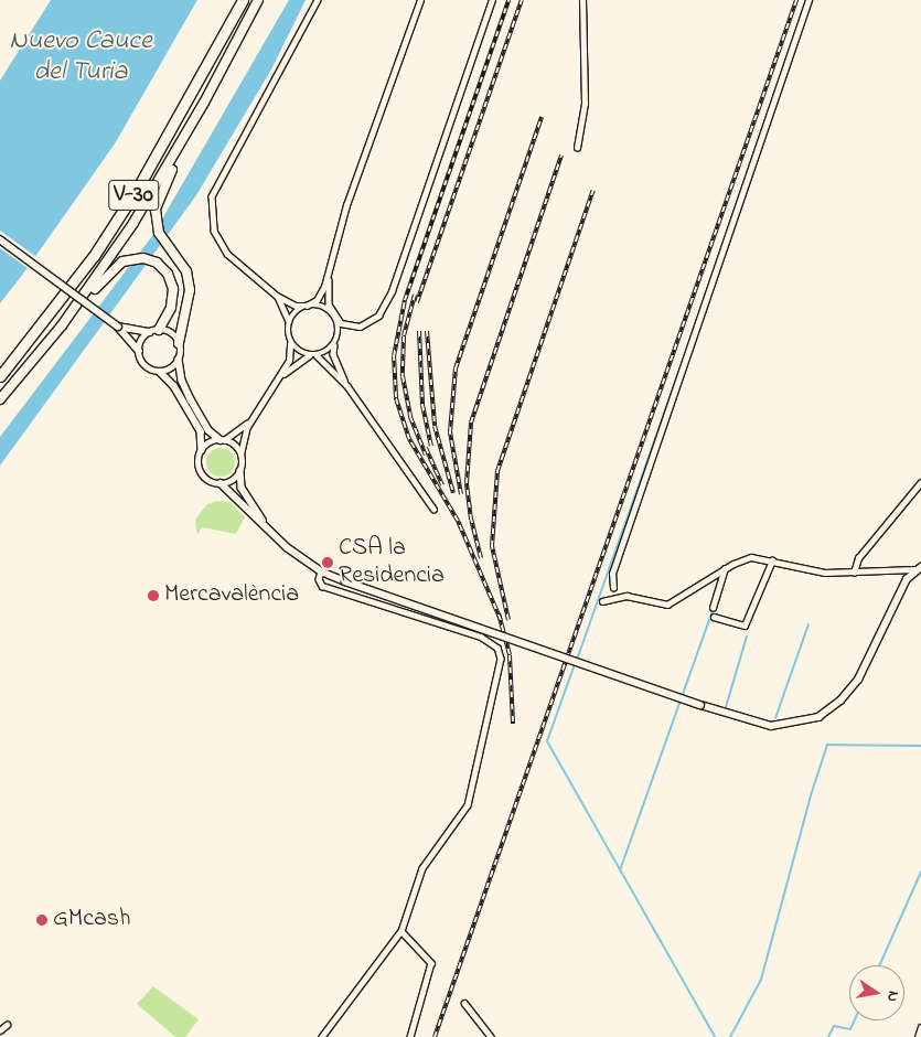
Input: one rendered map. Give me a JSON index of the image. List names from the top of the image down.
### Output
{
  "streets": {
    "highway": ["V-30"]
  },
  "water": ["Nuevo Cauce del Turia"],
  "places": ["CSA la Residencia", "Mercavalència", "GMcash"],
  "north": "right"
}
